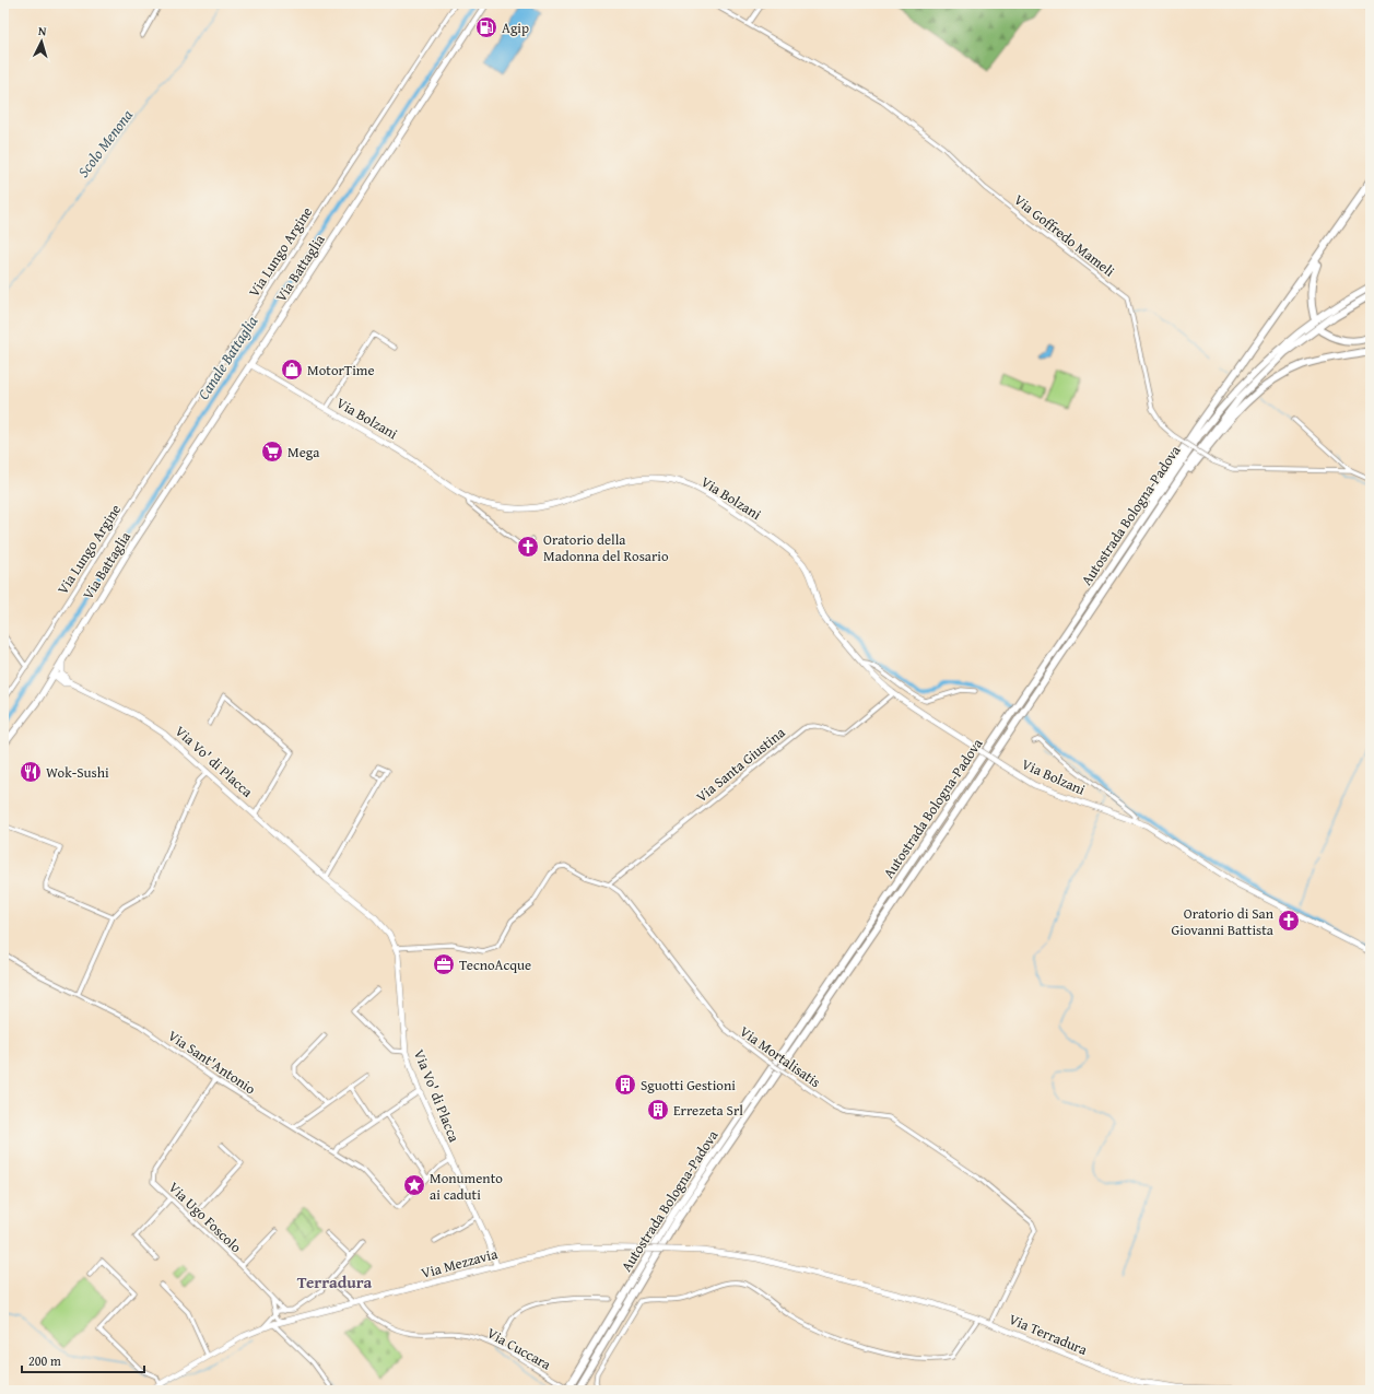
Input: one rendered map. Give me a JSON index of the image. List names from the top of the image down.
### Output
{
  "streets": {
    "highway": ["Autostrada Bologna-Padova"],
    "main road": ["Via Battaglia"],
    "street": [
      "Via Goffredo Mameli",
      "Via Lungo Argine",
      "Via Bolzani",
      "Via Vo' di Placca",
      "Via Santa Giustina",
      "Via Mortalisatis",
      "Via Sant'Antonio",
      "Via Ugo Foscolo",
      "Via Mezzavia",
      "Via Terradura",
      "Via Cuccara"
    ]
  },
  "crossings": [
    ["Via Battaglia", "Via Bolzani"],
    ["Via Battaglia", "Via Vo' di Placca"],
    ["Via Bolzani", "Via Santa Giustina"],
    ["Autostrada Bologna-Padova", "Via Cuccara"],
    ["Via Vo' di Placca", "Via Mortalisatis"],
    ["Via Vo' di Placca", "Via Mezzavia"],
    ["Via Santa Giustina", "Via Mortalisatis"],
    ["Via Mortalisatis", "Via Terradura"],
    ["Via Sant'Antonio", "Via Ugo Foscolo"],
    ["Via Mezzavia", "Via Terradura"],
    ["Via Mezzavia", "Via Cuccara"]
  ],
  "districts": ["Terradura"],
  "water": ["Scolo Menona", "Canale Battaglia"],
  "places": {
    "fuel station": ["Agip"],
    "shop": ["MotorTime"],
    "supermarket": ["Mega"],
    "church": ["Oratorio della Madonna del Rosario", "Oratorio di San Giovanni Battista"],
    "restaurant": ["Wok-Sushi"],
    "office": ["TecnoAcque"],
    "building": ["Sguotti Gestioni", "Errezeta Srl"],
    "place": ["Monumento ai caduti"]
  },
  "scale_bar": "200 m",
  "north": "top"
}
